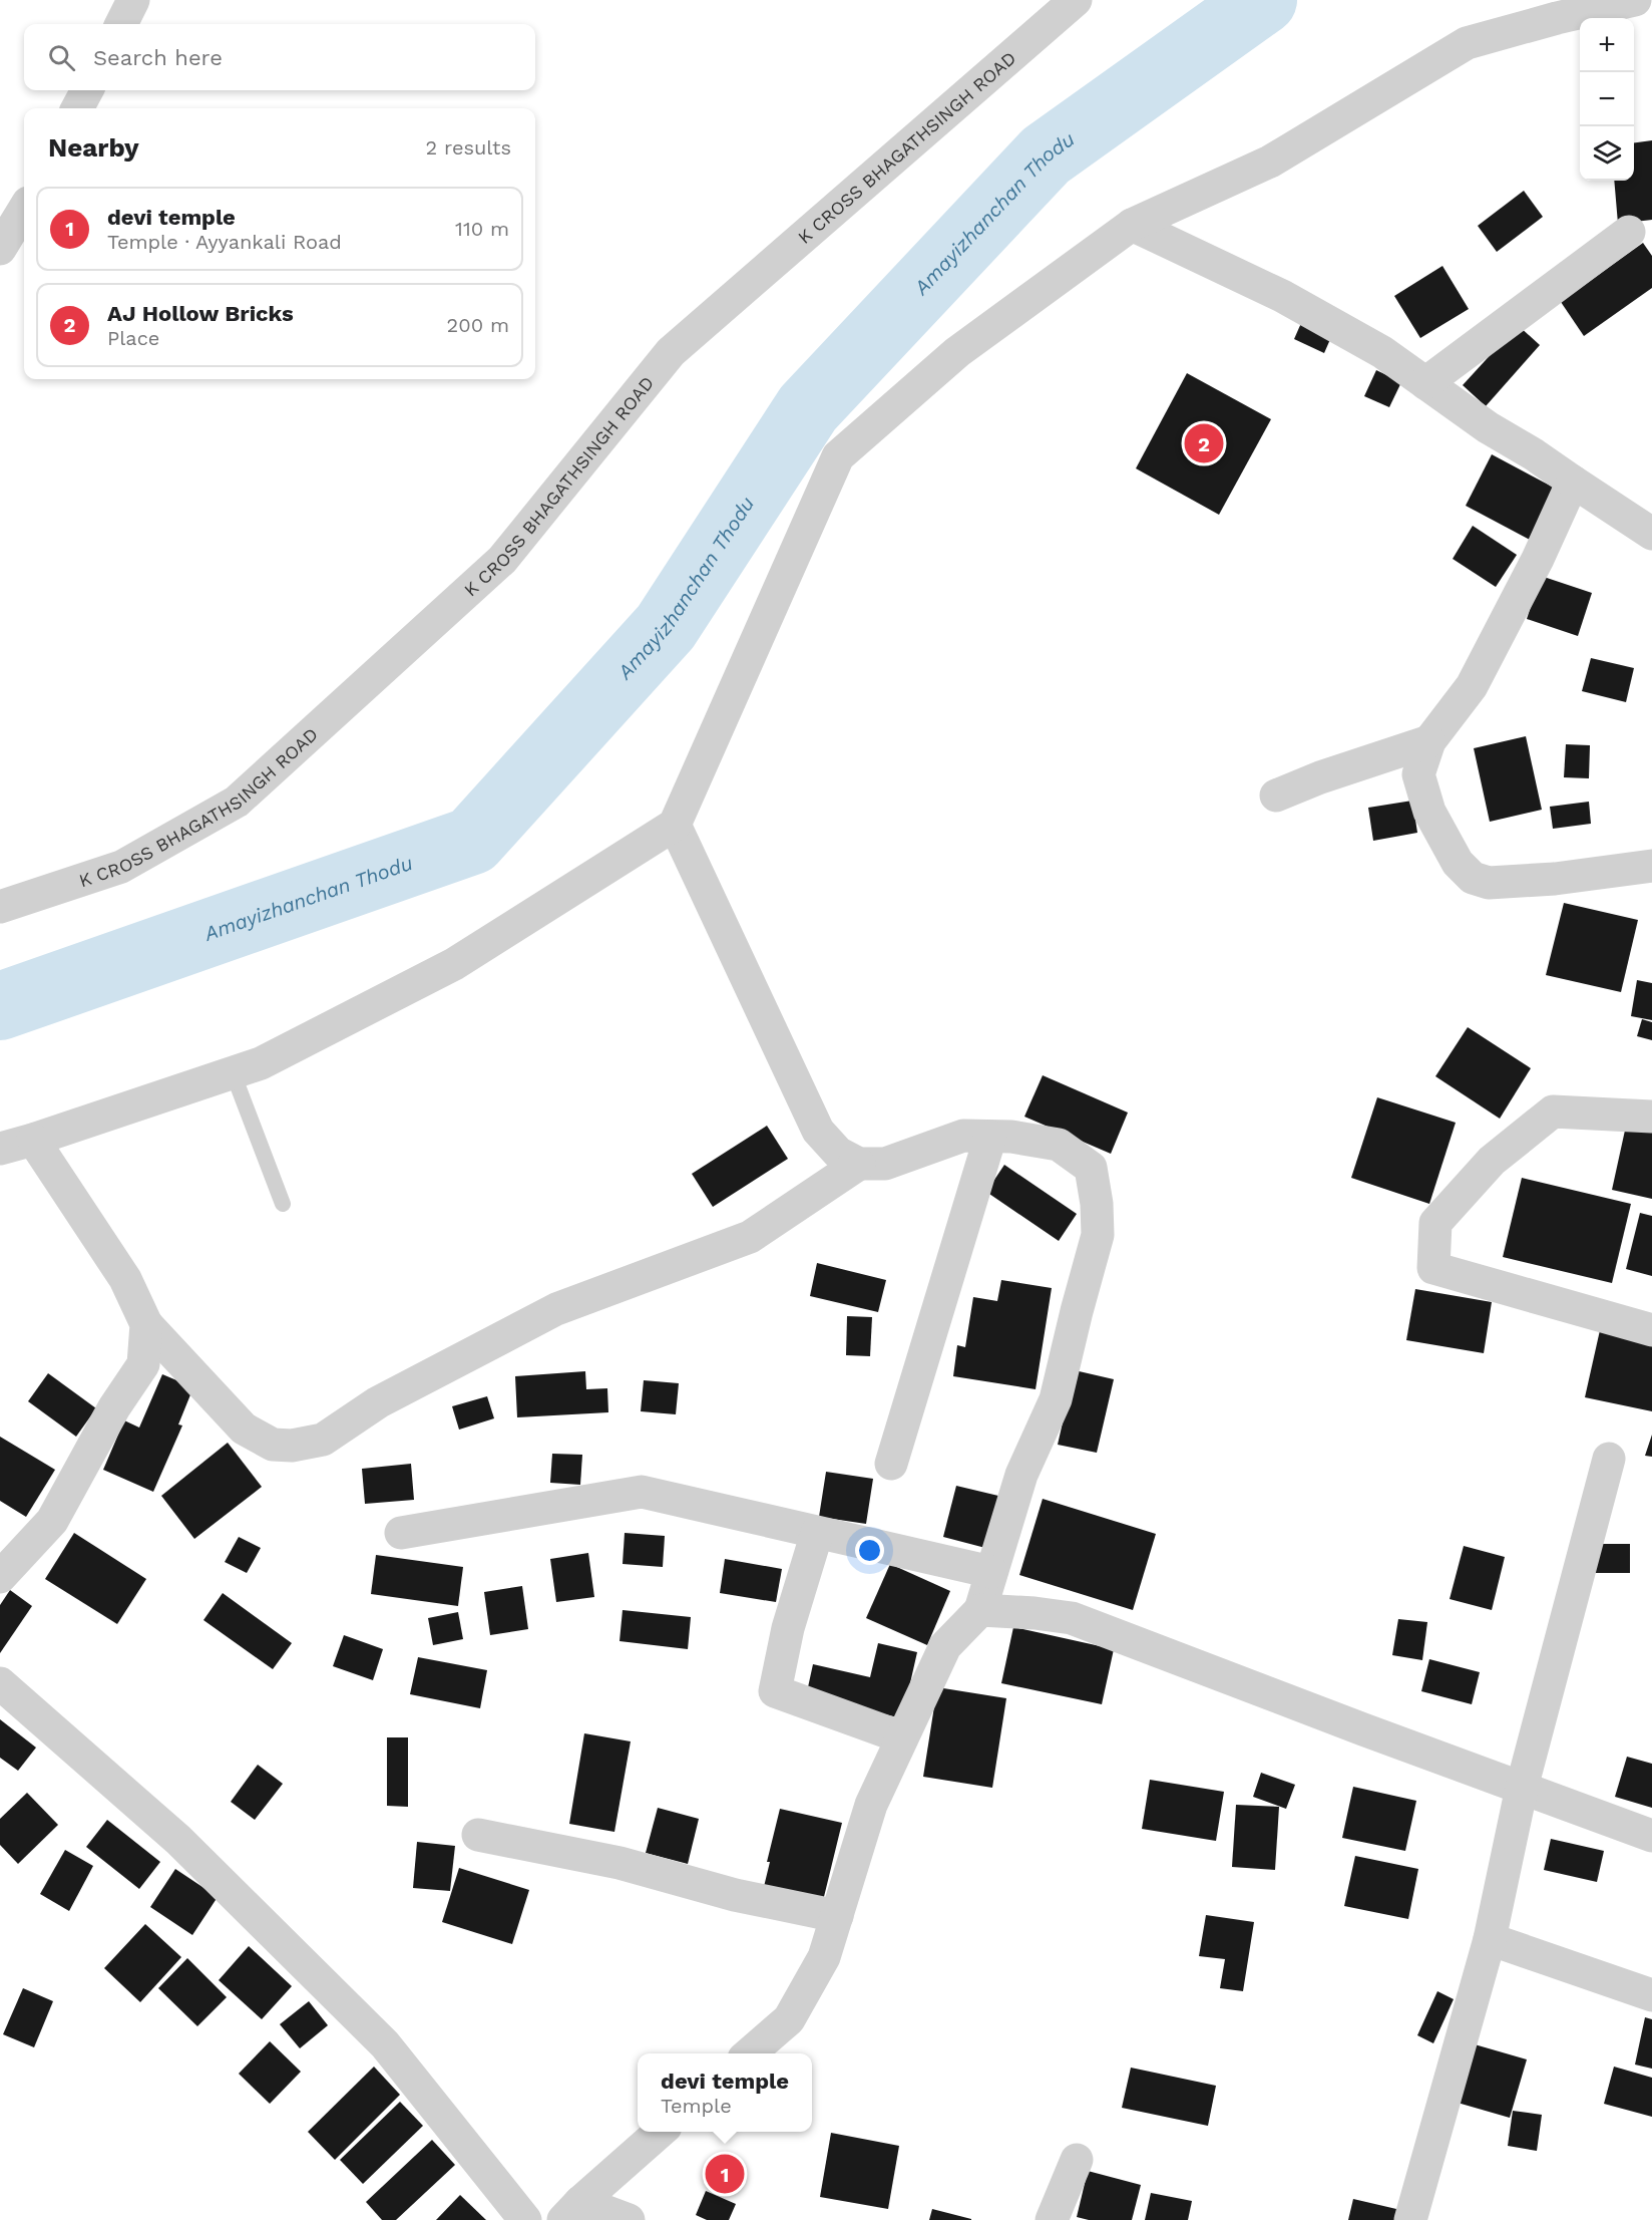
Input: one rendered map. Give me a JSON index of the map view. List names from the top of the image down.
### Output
{
  "streets": {
    "street": ["K CROSS BHAGATHSINGH ROAD"]
  },
  "water": ["Amayizhanchan Thodu"],
  "page": {
    "map_buttons": ["+", "−"],
    "search": "Search here",
    "heading": ["Nearby", "2 results"],
    "list": [
      {
        "mark": "1",
        "name": "devi temple",
        "note": "Temple · Ayyankali Road",
        "value": "110 m"
      },
      {
        "mark": "2",
        "name": "AJ Hollow Bricks",
        "note": "Place",
        "value": "200 m"
      }
    ],
    "pins": ["2", "1"],
    "popup": ["devi temple", "Temple"]
  }
}
